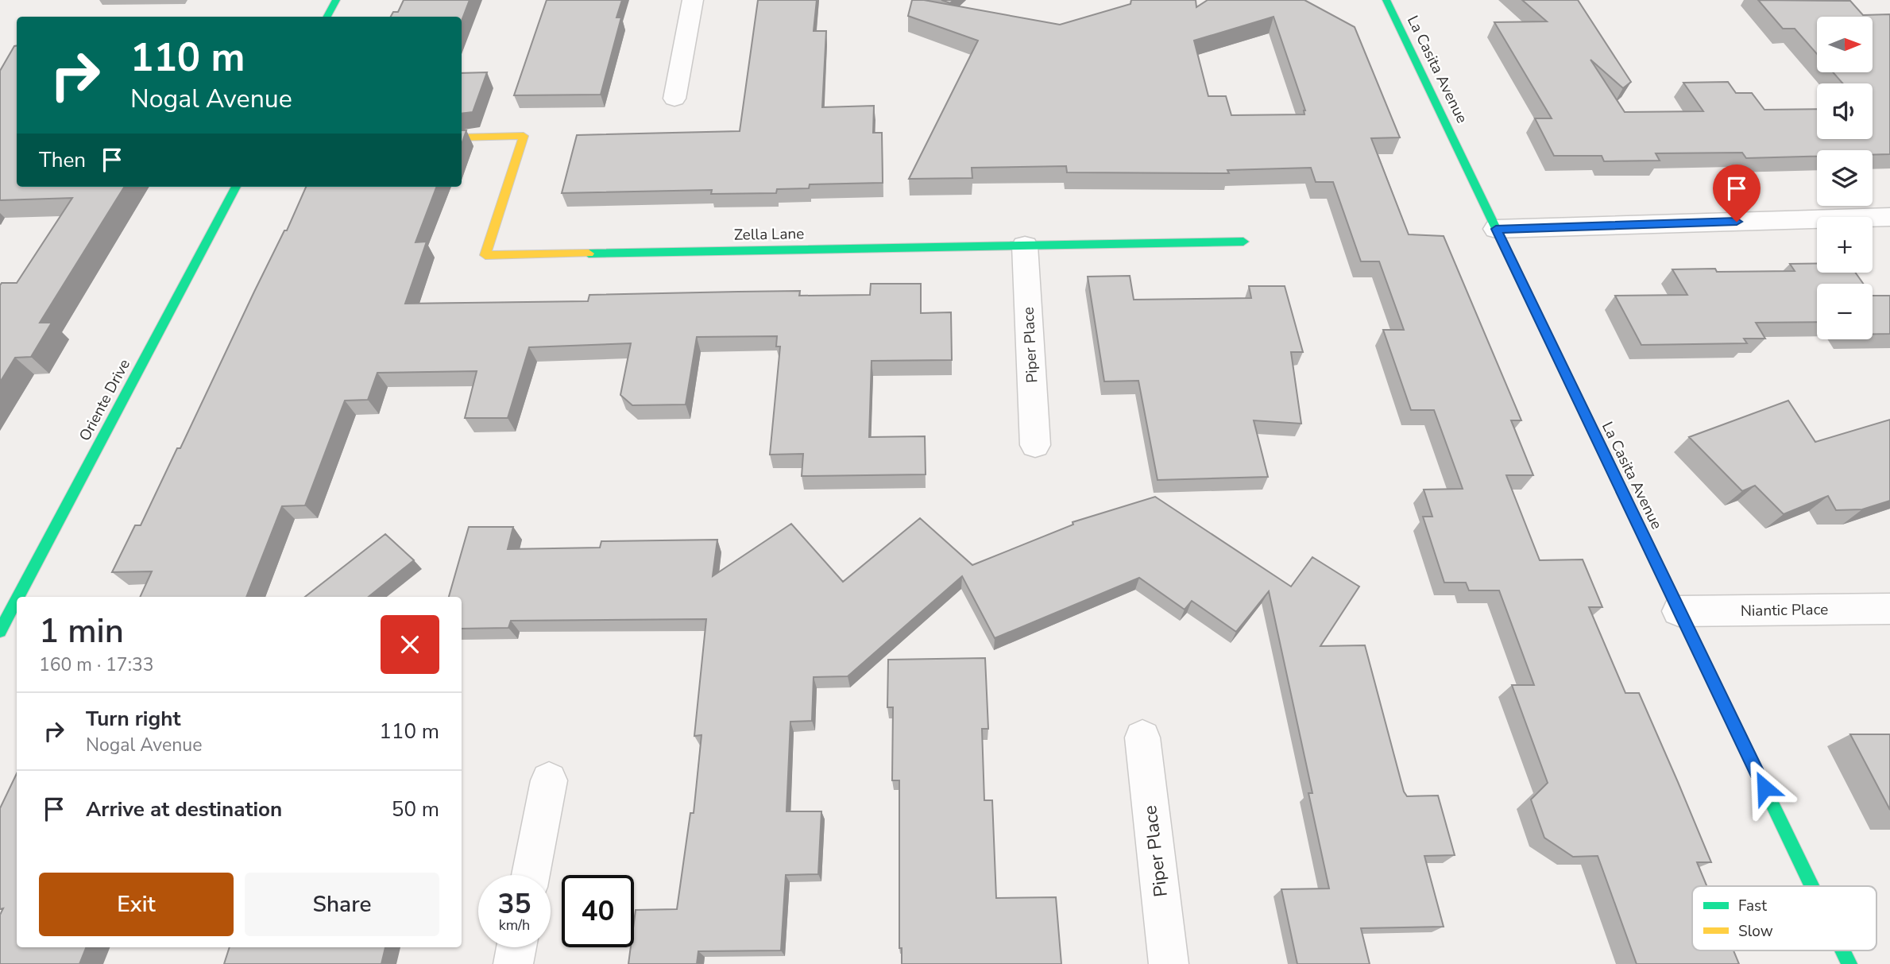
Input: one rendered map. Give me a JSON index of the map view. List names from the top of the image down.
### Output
{
  "streets": {
    "street": [
      "La Casita Avenue",
      "Zella Lane",
      "Piper Place",
      "Oriente Drive",
      "Niantic Place"
    ]
  },
  "crossings": [
    ["La Casita Avenue", "Niantic Place"],
    ["Zella Lane", "Piper Place"]
  ],
  "legend": ["Fast", "Slow"],
  "north": "right",
  "page": {
    "map_buttons": ["+", "−"],
    "turn": ["110 m", "Nogal Avenue"],
    "then": "Then",
    "heading": ["1 min", "160 m · 17:33"],
    "list": [
      {
        "name": "Turn right",
        "note": "Nogal Avenue",
        "value": "110 m"
      },
      {
        "name": "Arrive at destination",
        "value": "50 m"
      }
    ],
    "buttons": ["Exit", "Share"],
    "speed": "35 km/h",
    "limit": "40"
  }
}
